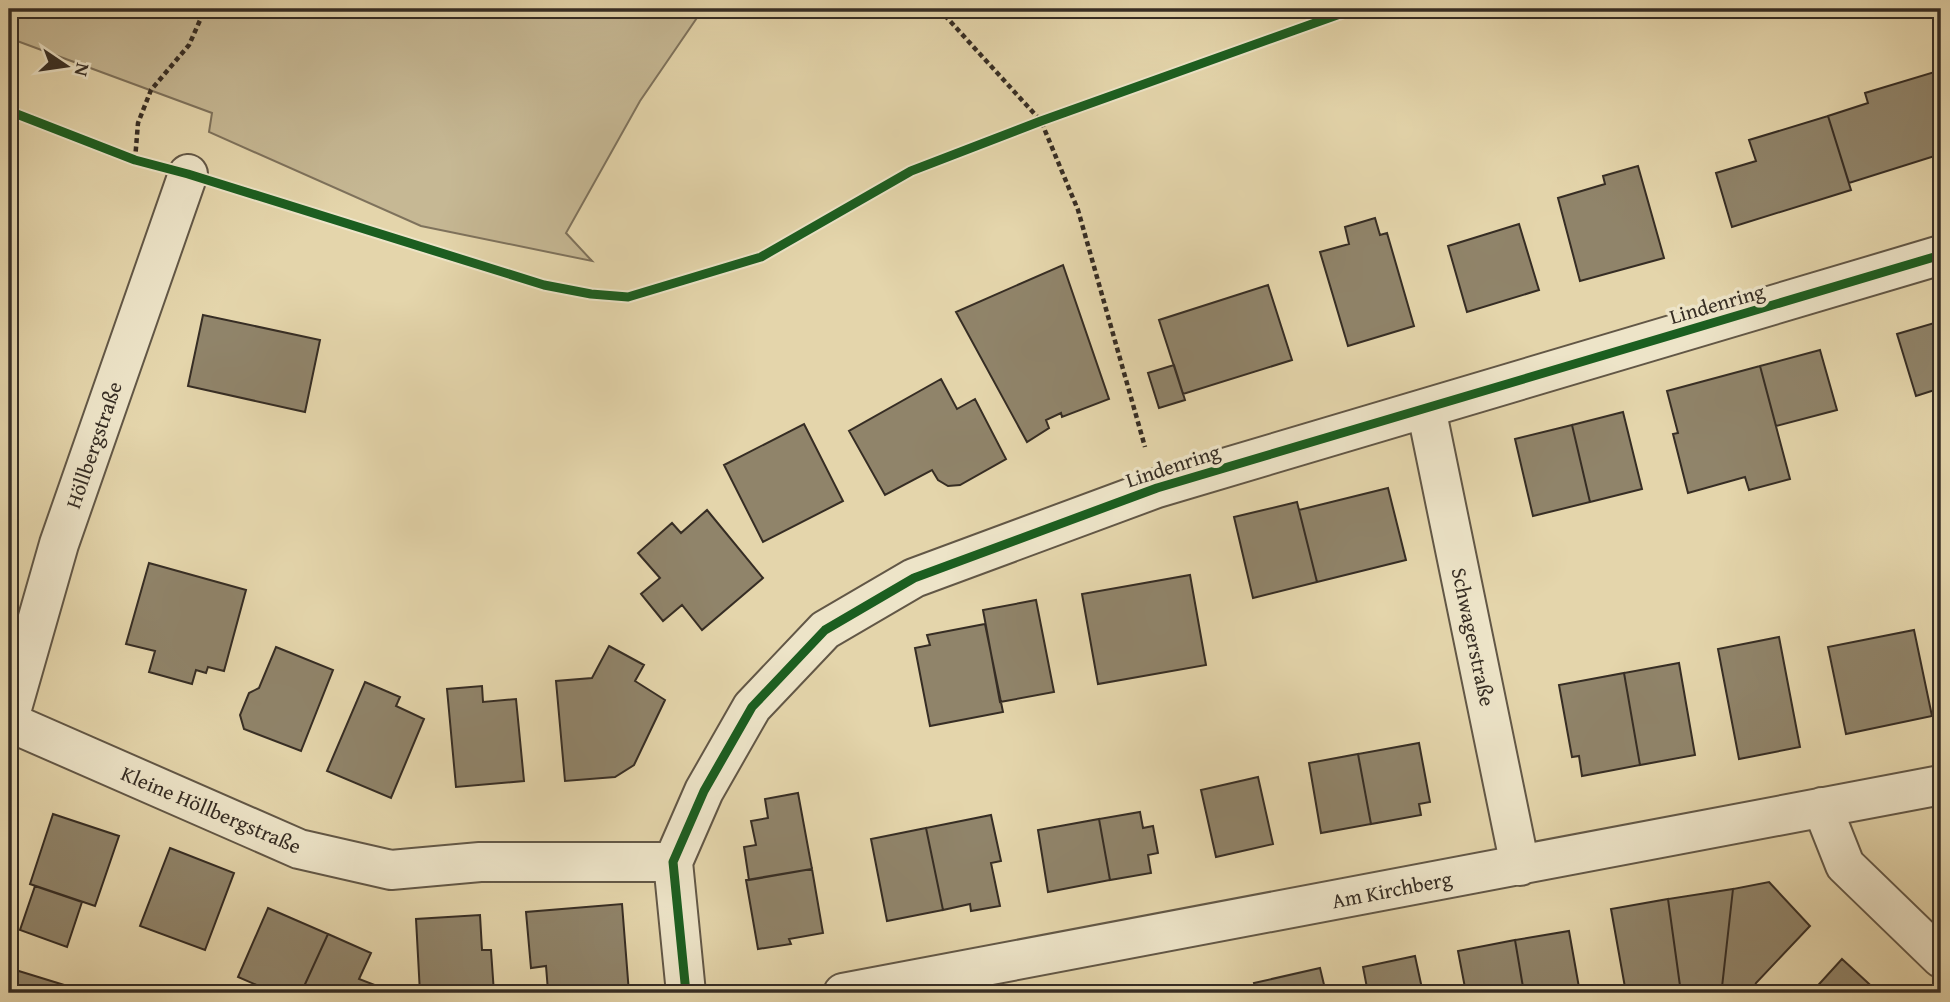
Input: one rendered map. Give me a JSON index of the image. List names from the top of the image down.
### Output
{
  "streets": {
    "street": [
      "Lindenring",
      "Höllbergstraße",
      "Schwagerstraße",
      "Kleine Höllbergstraße",
      "Am Kirchberg"
    ]
  },
  "crossings": [
    ["Lindenring", "Schwagerstraße"],
    ["Lindenring", "Kleine Höllbergstraße"],
    ["Höllbergstraße", "Kleine Höllbergstraße"],
    ["Schwagerstraße", "Am Kirchberg"]
  ],
  "north": "right"
}
